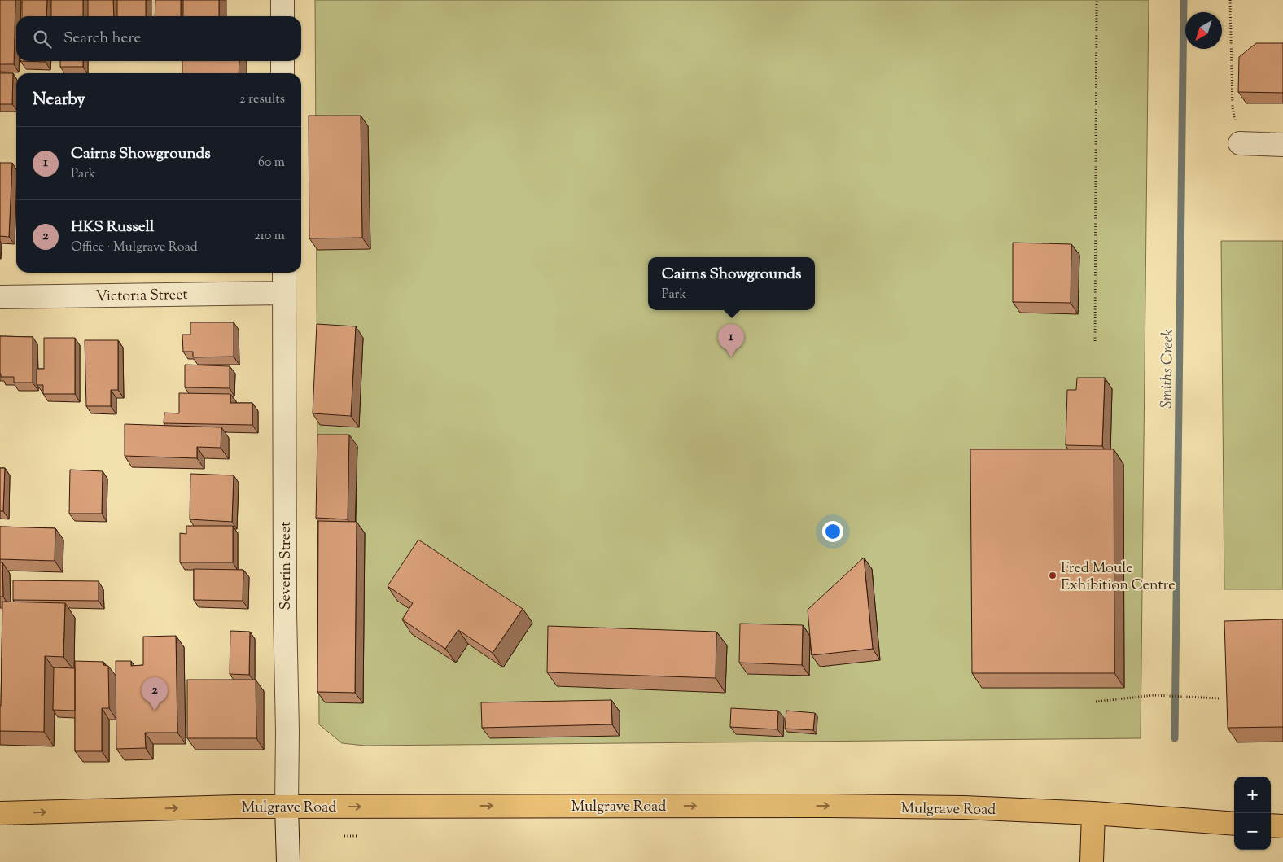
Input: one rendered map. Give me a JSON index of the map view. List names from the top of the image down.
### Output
{
  "streets": {
    "main road": ["Mulgrave Road"],
    "street": ["Victoria Street", "Severin Street"]
  },
  "crossings": [
    ["Victoria Street", "Severin Street"],
    ["Severin Street", "Mulgrave Road"]
  ],
  "one_way": ["Mulgrave Road"],
  "water": ["Smiths Creek"],
  "places": ["Fred Moule Exhibition Centre"],
  "north": "bottom left",
  "page": {
    "search": "Search here",
    "heading": ["Nearby", "2 results"],
    "list": [
      {
        "mark": "1",
        "name": "Cairns Showgrounds",
        "note": "Park",
        "value": "60 m"
      },
      {
        "mark": "2",
        "name": "HKS Russell",
        "note": "Office · Mulgrave Road",
        "value": "210 m"
      }
    ],
    "popup": ["Cairns Showgrounds", "Park"],
    "pins": ["1", "2"],
    "map_buttons": ["+", "−"]
  }
}
